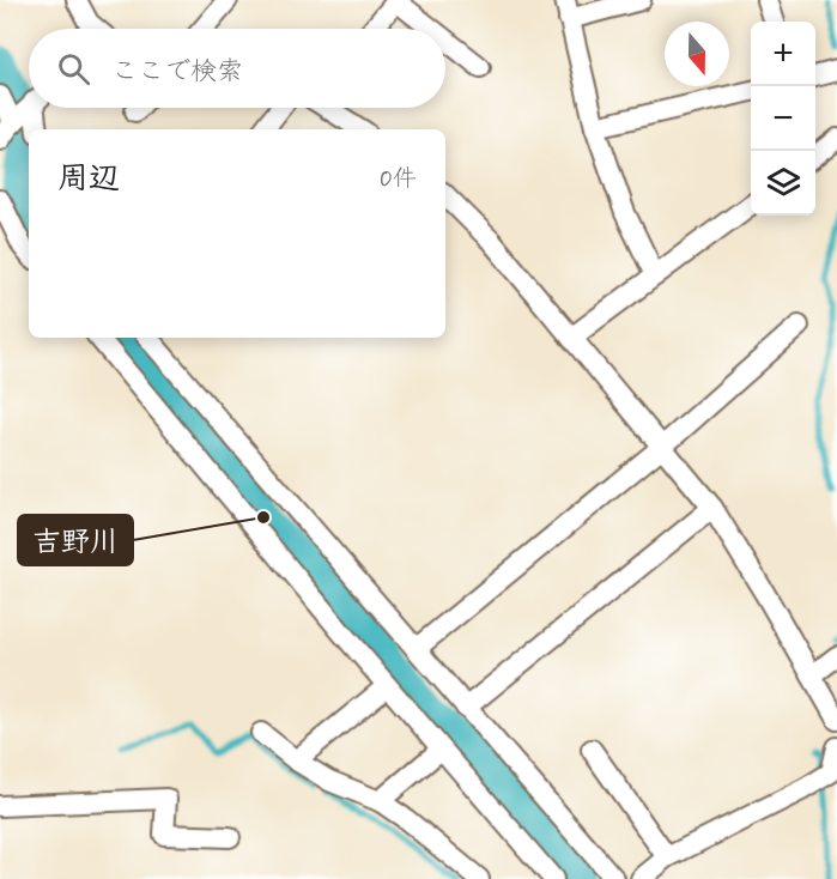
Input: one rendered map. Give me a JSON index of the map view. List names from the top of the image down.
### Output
{
  "places": ["吉野川"],
  "north": "bottom",
  "page": {
    "map_buttons": ["+", "−"],
    "search": "ここで検索",
    "heading": ["周辺", "0件"]
  }
}
